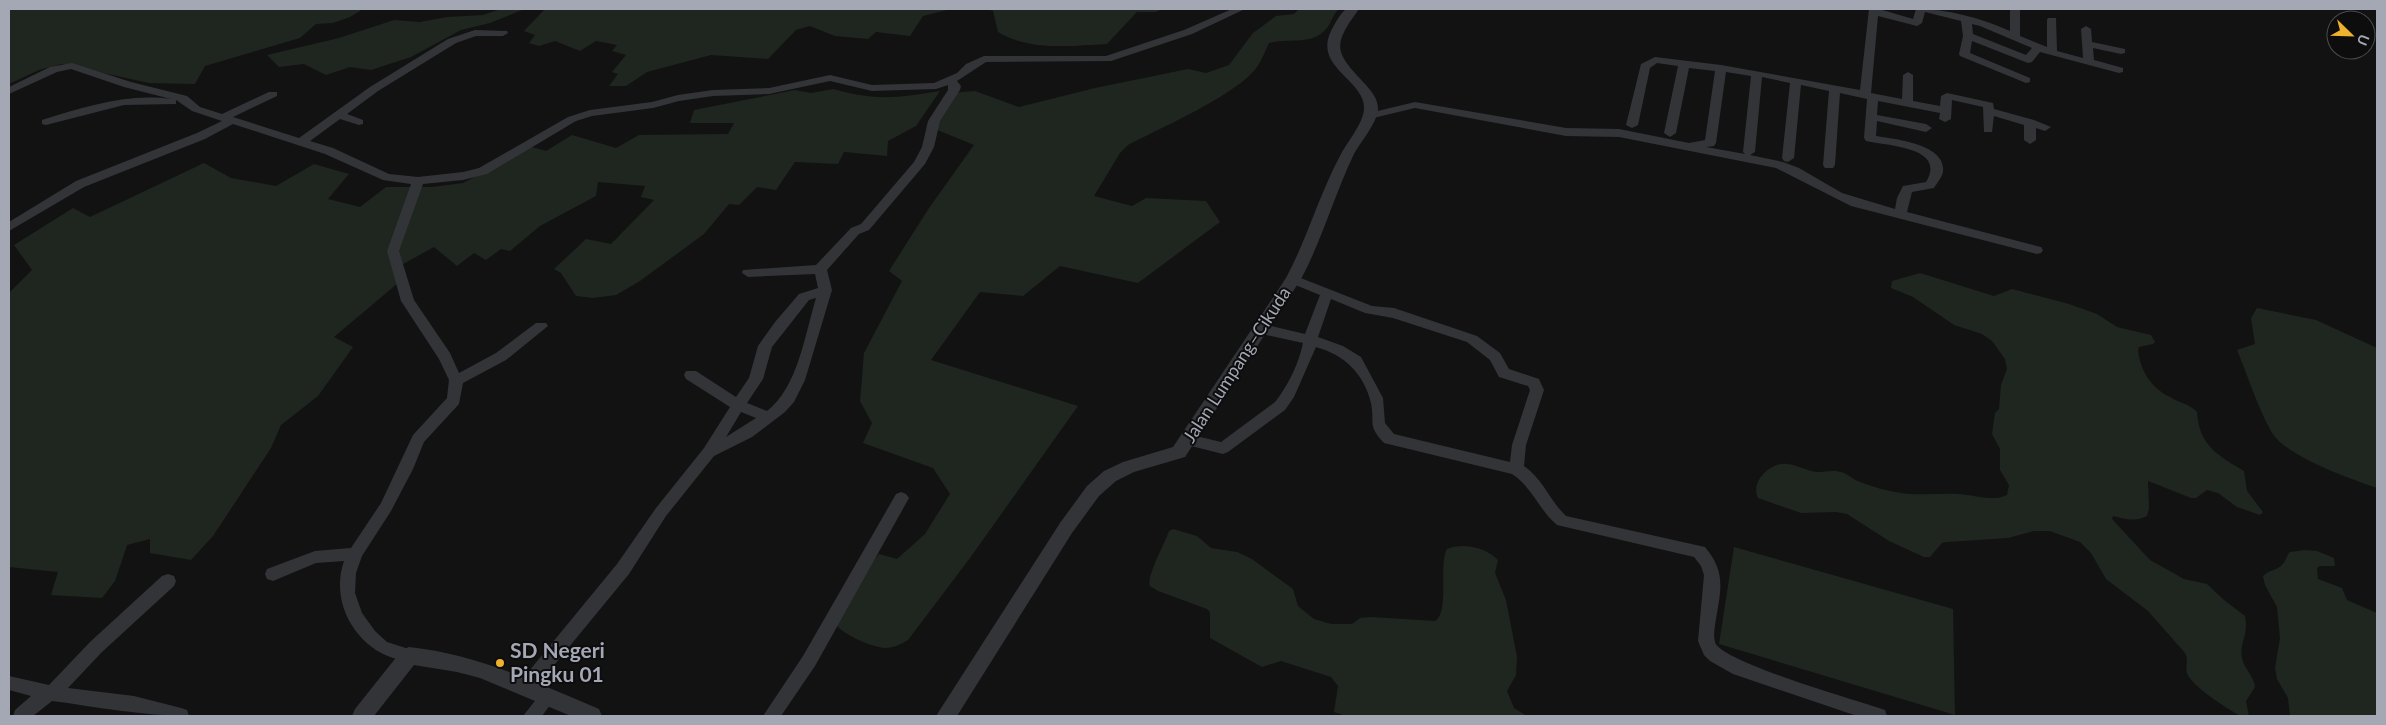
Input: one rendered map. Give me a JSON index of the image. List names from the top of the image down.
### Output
{
  "streets": {
    "street": ["Jalan Lumpang–Cikuda"]
  },
  "places": ["SD Negeri Pingku 01"],
  "north": "bottom right"
}
